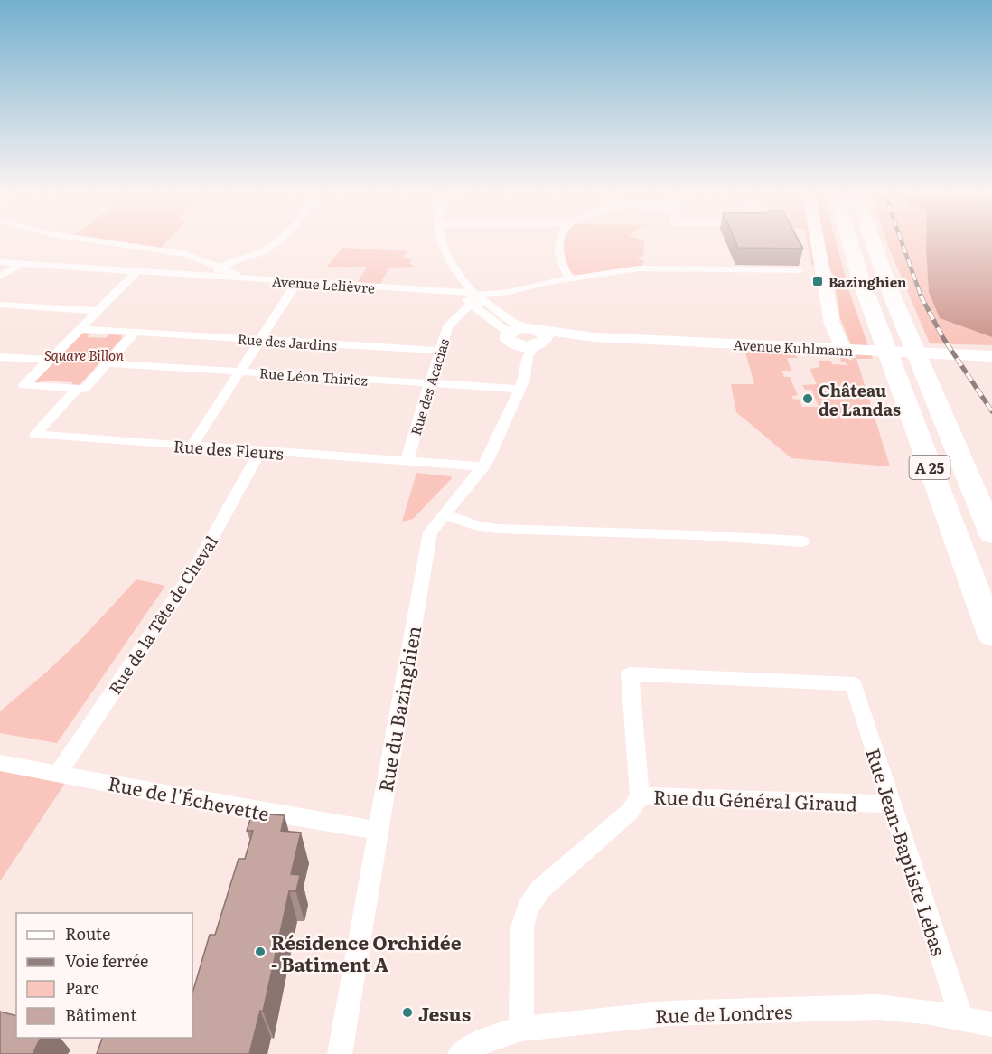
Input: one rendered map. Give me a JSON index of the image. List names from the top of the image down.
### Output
{
  "streets": {
    "highway": ["A 25"],
    "street": [
      "Avenue Lelièvre",
      "Rue des Jardins",
      "Avenue Kuhlmann",
      "Rue Léon Thiriez",
      "Rue des Acacias",
      "Rue des Fleurs",
      "Rue de la Tête de Cheval",
      "Rue du Bazinghien",
      "Rue de l'Échevette",
      "Rue du Général Giraud",
      "Rue Jean-Baptiste Lebas",
      "Rue de Londres"
    ]
  },
  "crossings": [
    ["Avenue Lelièvre", "Rue des Acacias"],
    ["Rue des Jardins", "Rue des Acacias"],
    ["Avenue Kuhlmann", "A 25"],
    ["Avenue Kuhlmann", "Rue du Bazinghien"],
    ["Rue Léon Thiriez", "Rue des Acacias"],
    ["Rue Léon Thiriez", "Rue du Bazinghien"],
    ["Rue des Acacias", "Rue des Fleurs"],
    ["Rue des Fleurs", "Rue de la Tête de Cheval"],
    ["Rue des Fleurs", "Rue du Bazinghien"],
    ["Rue de la Tête de Cheval", "Rue de l'Échevette"],
    ["Rue du Bazinghien", "Rue de l'Échevette"],
    ["Rue du Général Giraud", "Rue Jean-Baptiste Lebas"],
    ["Rue du Général Giraud", "Rue de Londres"],
    ["Rue Jean-Baptiste Lebas", "Rue de Londres"]
  ],
  "parks": ["Square Billon"],
  "places": {
    "transit": ["Bazinghien"],
    "other": ["Château de Landas", "Résidence Orchidée - Batiment A", "Jesus"]
  },
  "legend": [
    "Route",
    "Voie ferrée",
    "Parc",
    "Bâtiment"
  ]
}
